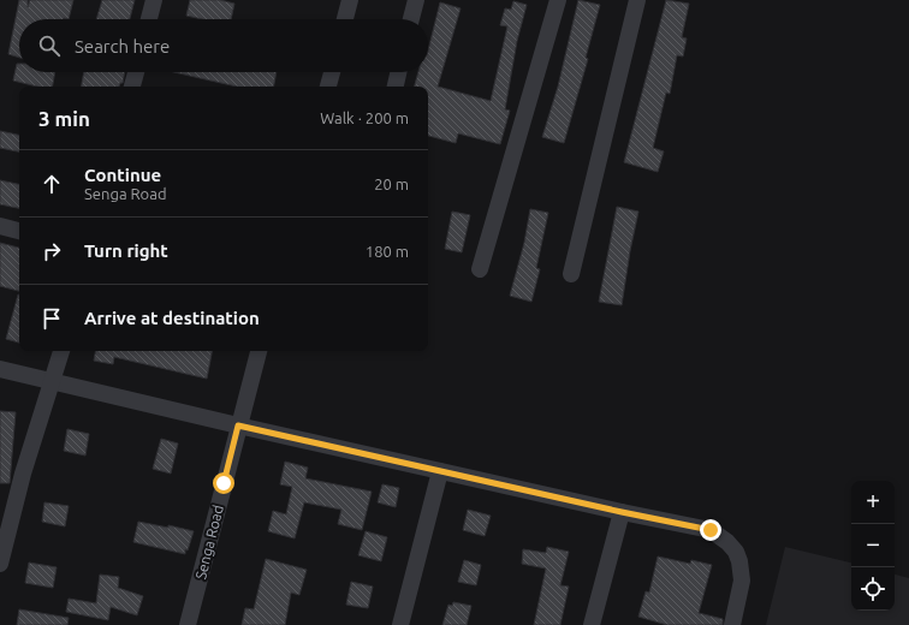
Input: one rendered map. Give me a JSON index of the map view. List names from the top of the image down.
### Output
{
  "streets": {
    "street": ["Senga Road"]
  },
  "page": {
    "search": "Search here",
    "heading": ["3 min", "Walk · 200 m"],
    "list": [
      ["Continue", "Senga Road", "20 m"],
      ["Turn right", "180 m"],
      "Arrive at destination"
    ],
    "map_buttons": ["+", "−"]
  }
}
